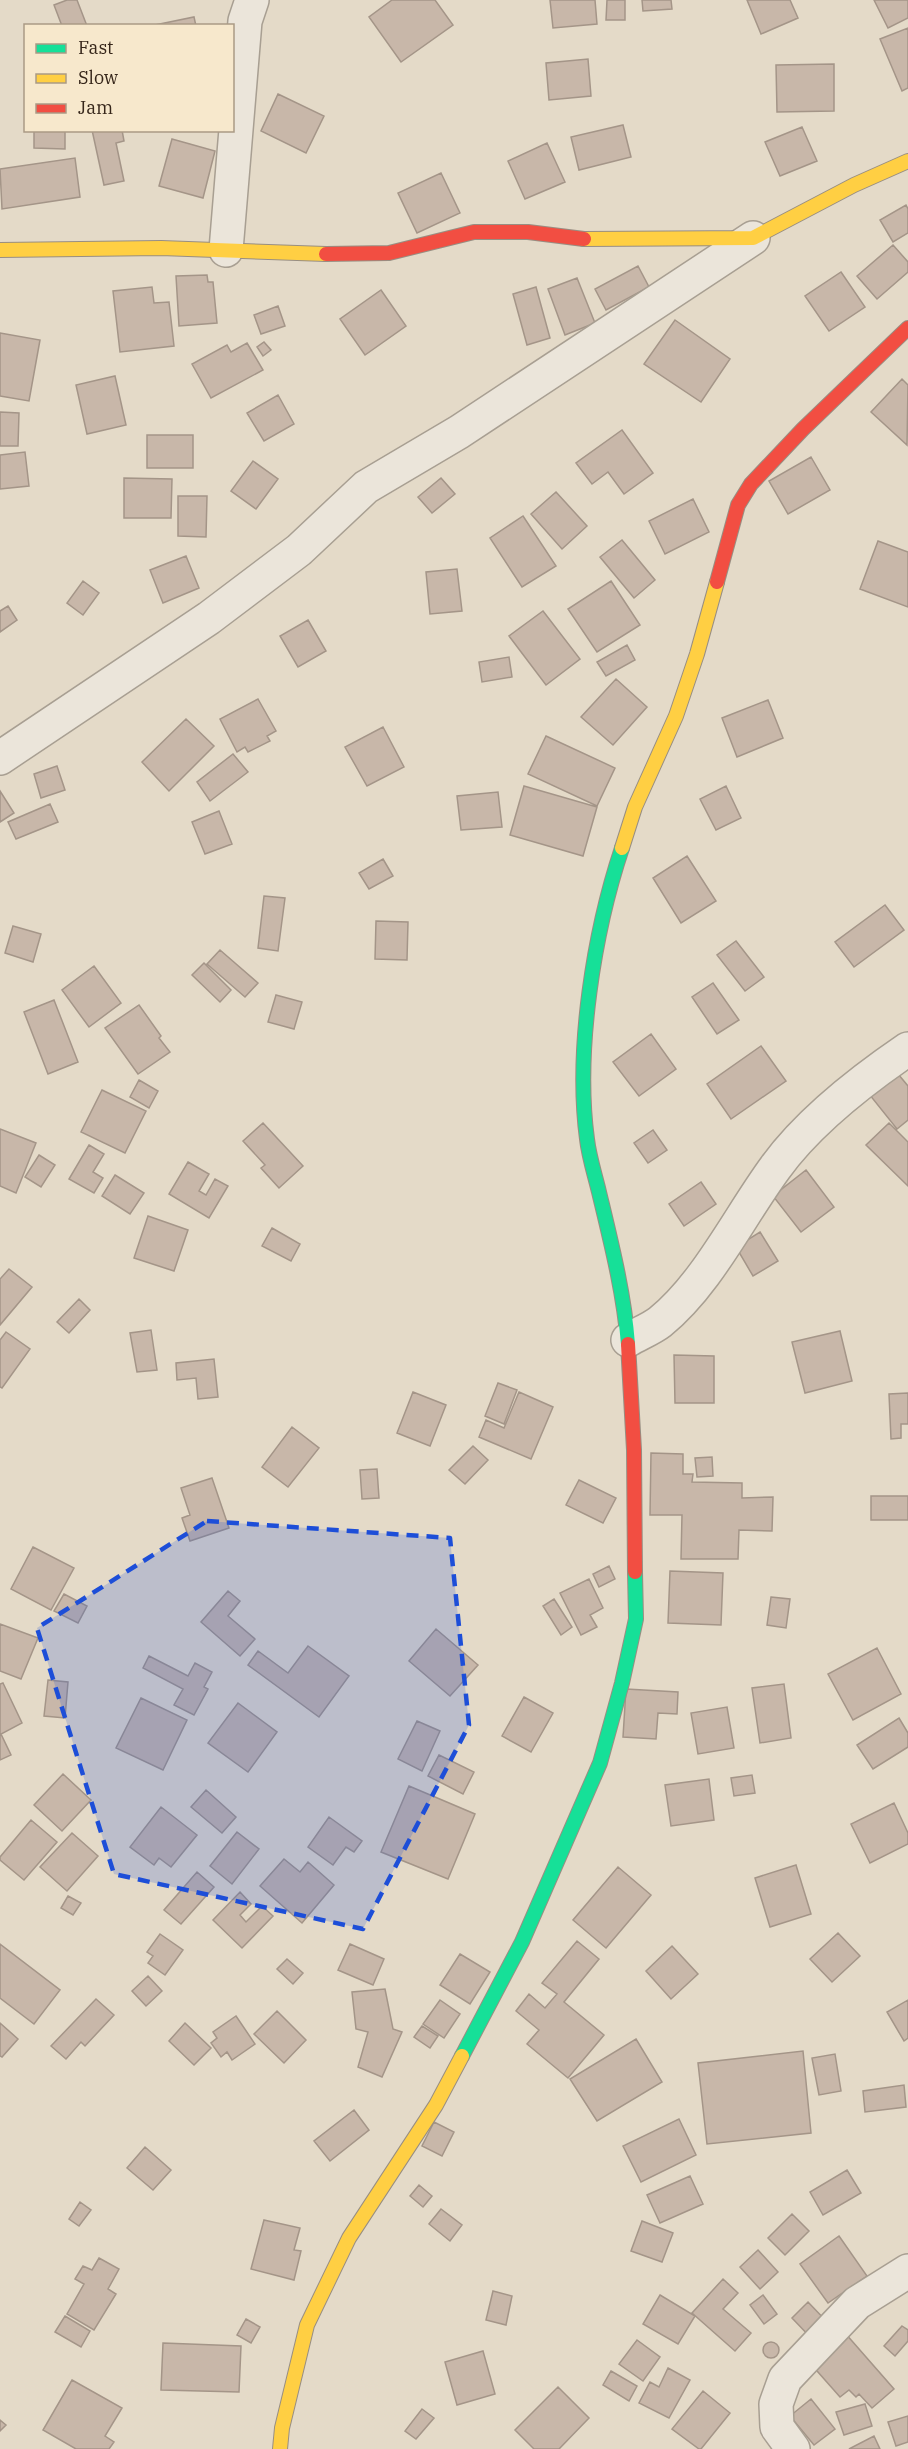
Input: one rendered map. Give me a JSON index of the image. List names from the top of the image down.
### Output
{
  "legend": ["Fast", "Slow", "Jam"]
}
